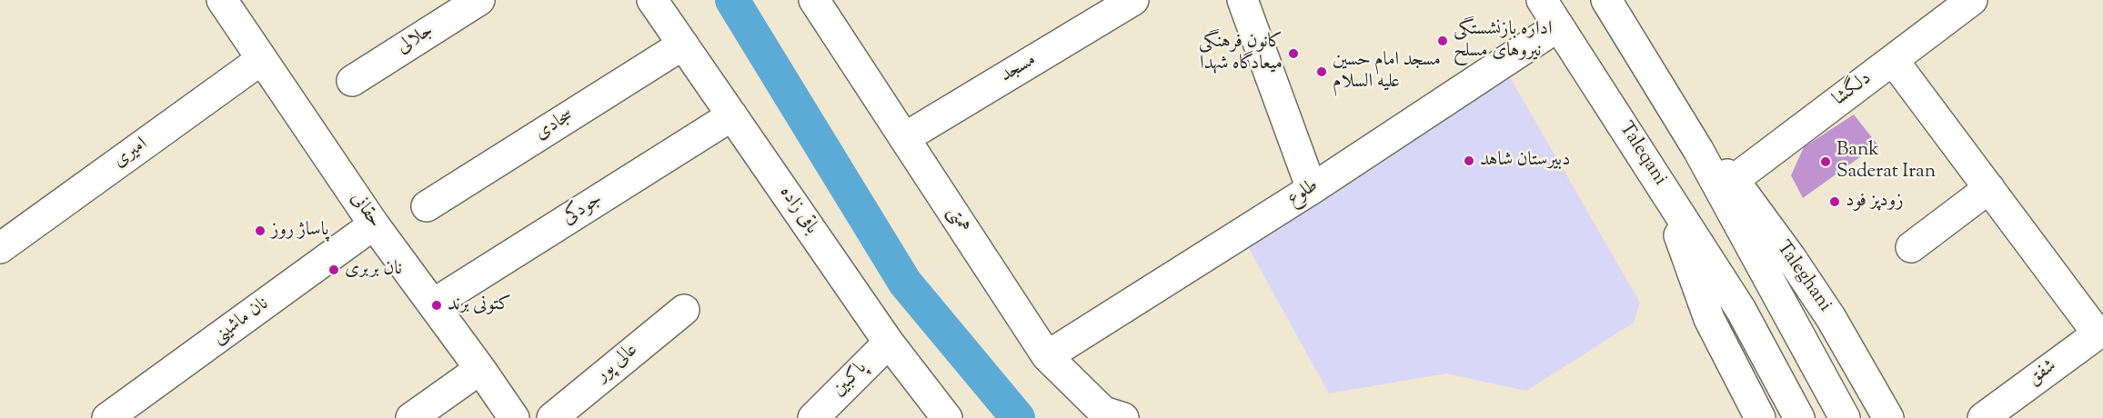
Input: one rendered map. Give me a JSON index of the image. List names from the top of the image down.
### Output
{
  "streets": {
    "street": [
      "جلالی",
      "مسجد",
      "دلگشا",
      "سجادی",
      "امیری",
      "Taleqani",
      "طلوع",
      "جودکی",
      "حقانی",
      "باقی زاده",
      "همتی",
      "Taleghani",
      "نان ماشینی",
      "عالی پور",
      "شفق",
      "پاکبین"
    ]
  },
  "crossings": [
    ["مسجد", "همتی"],
    ["دلگشا", "Taleghani"],
    ["سجادی", "باقی زاده"],
    ["امیری", "حقانی"],
    ["Taleqani", "طلوع"],
    ["طلوع", "همتی"],
    ["جودکی", "حقانی"],
    ["جودکی", "باقی زاده"],
    ["حقانی", "نان ماشینی"],
    ["باقی زاده", "پاکبین"]
  ],
  "places": [
    "اداره بازنشستگی نیروهای مسلح",
    "کانون فرهنگی میعادگاه شهدا",
    "مسجد امام حسین علیه السلام",
    "دبیرستان شاهد",
    "Bank Saderat Iran",
    "زودپز فود",
    "پاساژ روز",
    "نان بربری",
    "کتونی برند"
  ]
}
